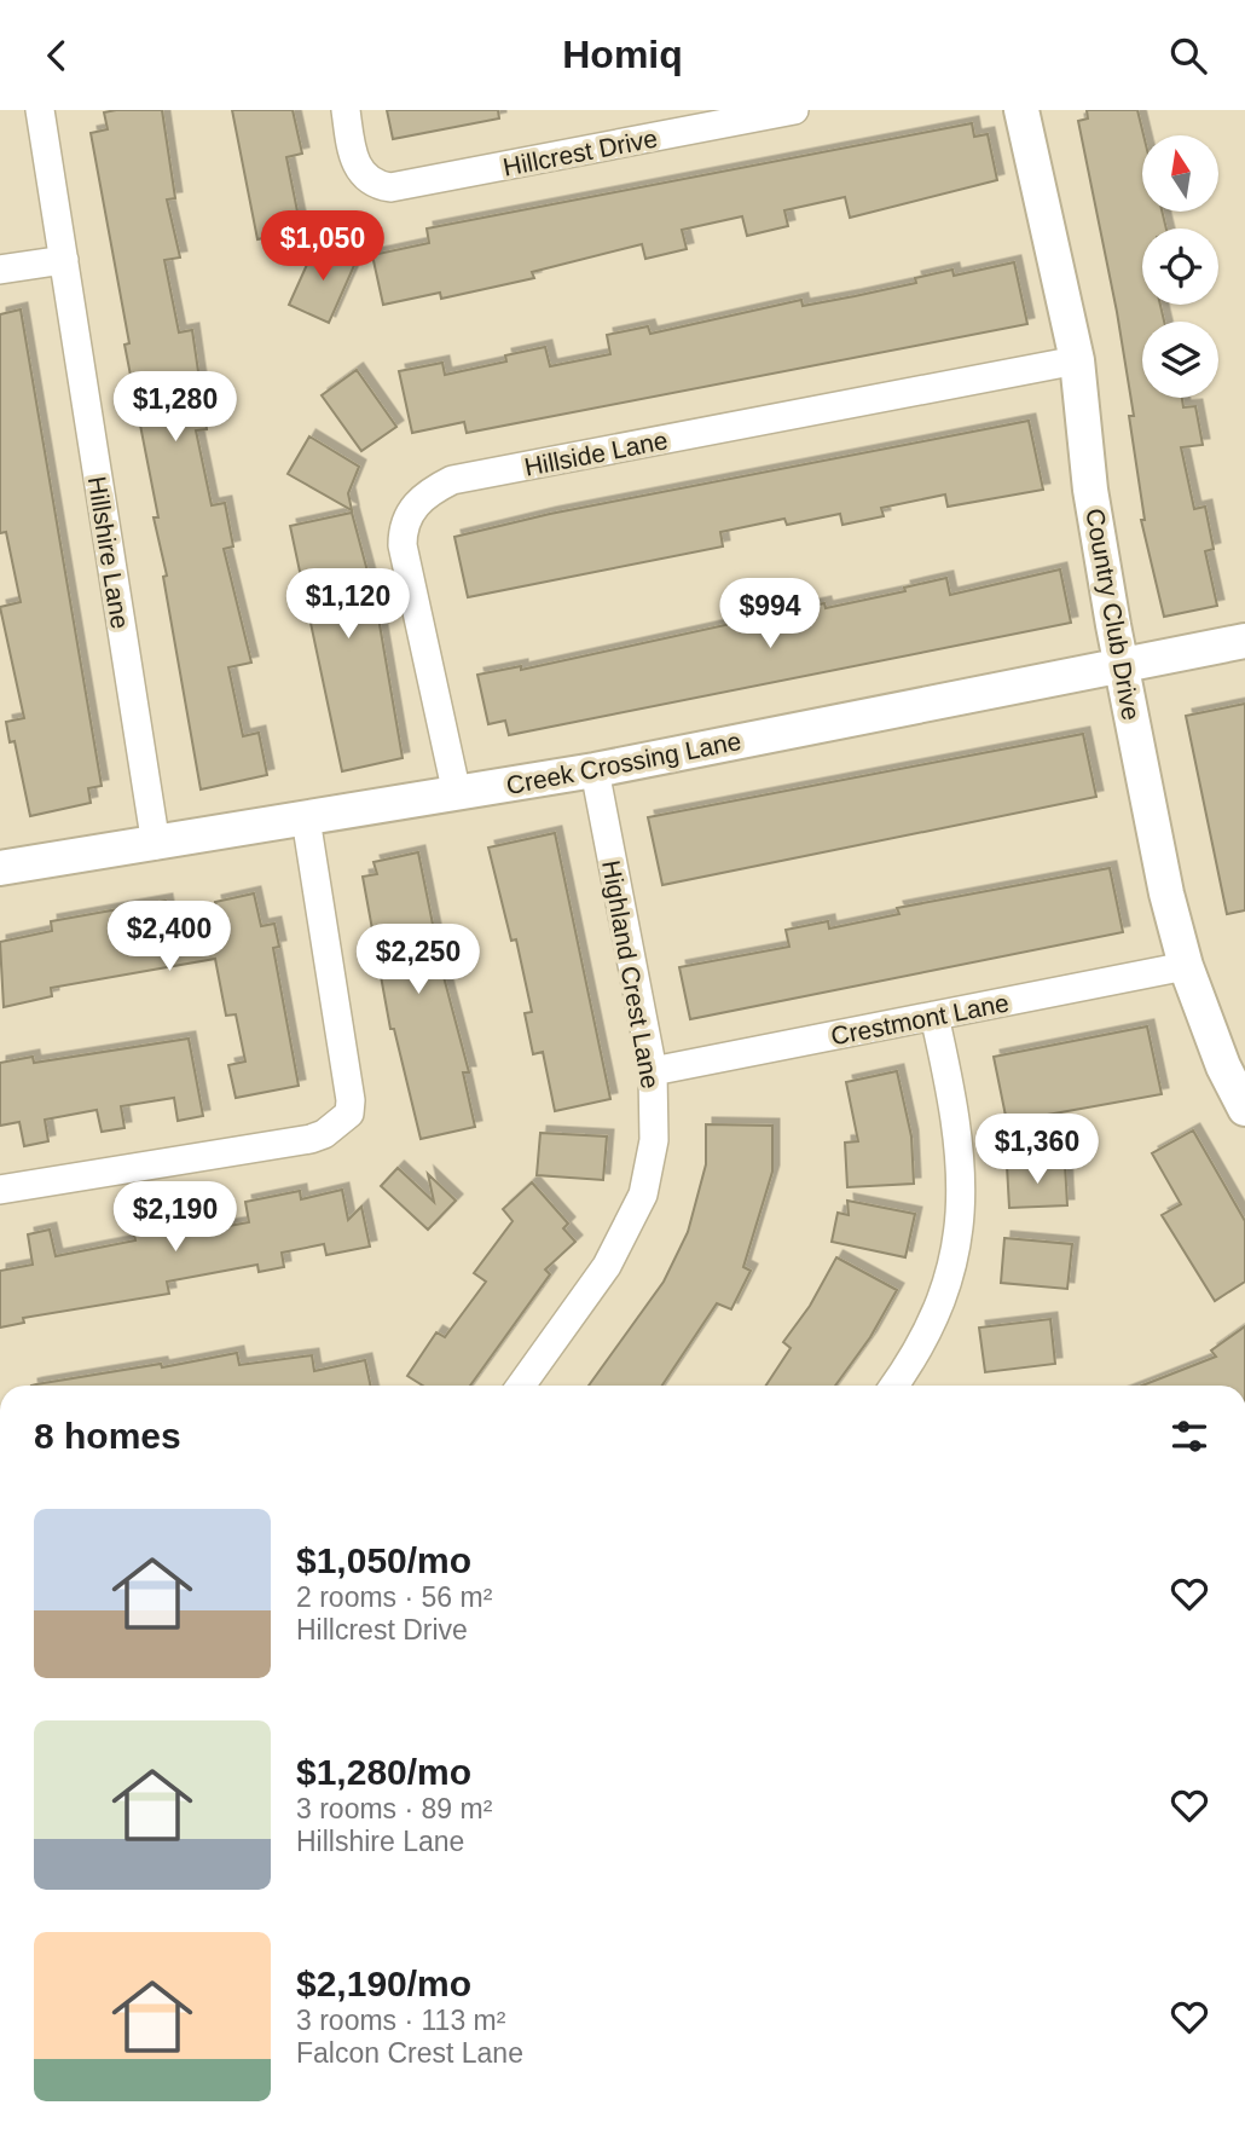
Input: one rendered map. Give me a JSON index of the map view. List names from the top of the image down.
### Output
{
  "streets": {
    "street": [
      "Hillcrest Drive",
      "Hillside Lane",
      "Hillshire Lane",
      "Country Club Drive",
      "Creek Crossing Lane",
      "Highland Crest Lane",
      "Crestmont Lane"
    ]
  },
  "crossings": [
    ["Hillside Lane", "Country Club Drive"],
    ["Hillside Lane", "Creek Crossing Lane"],
    ["Hillshire Lane", "Creek Crossing Lane"],
    ["Country Club Drive", "Creek Crossing Lane"],
    ["Country Club Drive", "Crestmont Lane"],
    ["Creek Crossing Lane", "Highland Crest Lane"],
    ["Highland Crest Lane", "Crestmont Lane"]
  ],
  "north": "top",
  "page": {
    "header": "Homiq",
    "price": [
      "$1,050",
      "$1,280",
      "$1,120",
      "$994",
      "$2,400",
      "$2,250",
      "$1,360",
      "$2,190"
    ],
    "heading": "8 homes",
    "list": [
      {
        "name": "$1,050/mo",
        "note": "2 rooms · 56 m² · Hillcrest Drive"
      },
      {
        "name": "$1,280/mo",
        "note": "3 rooms · 89 m² · Hillshire Lane"
      },
      {
        "name": "$2,190/mo",
        "note": "3 rooms · 113 m² · Falcon Crest Lane"
      }
    ]
  }
}
